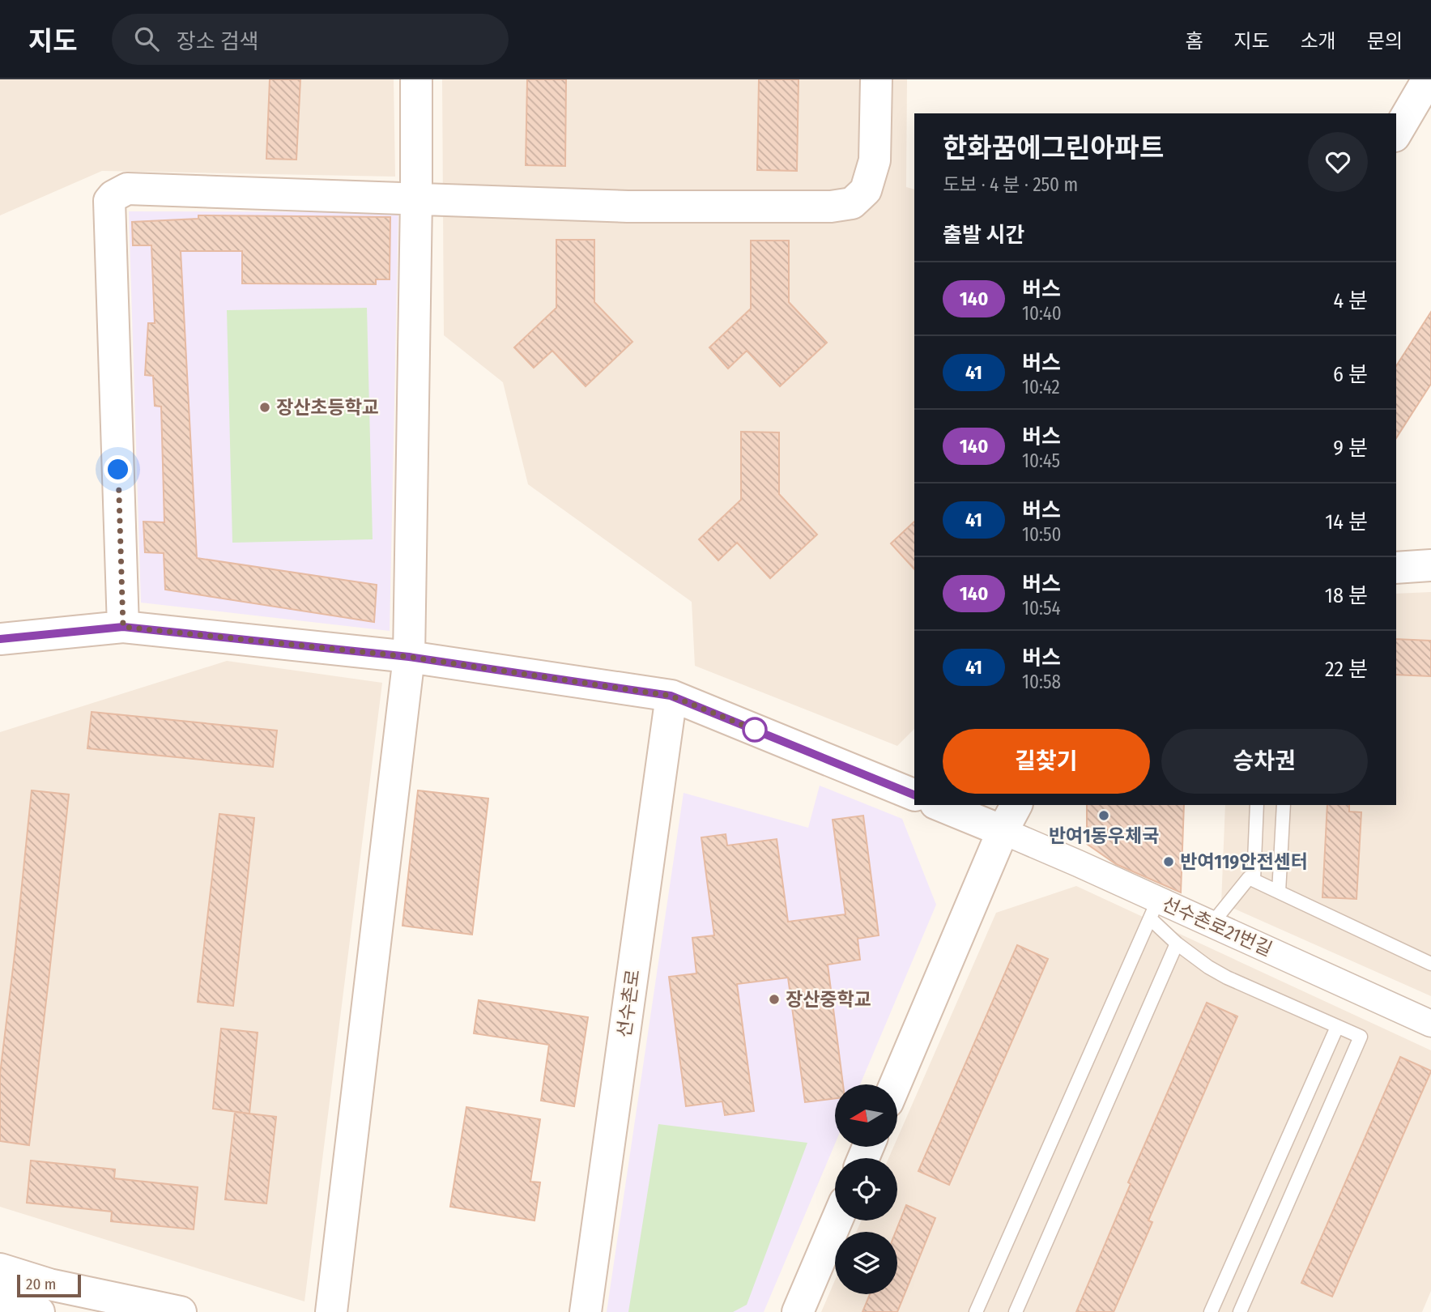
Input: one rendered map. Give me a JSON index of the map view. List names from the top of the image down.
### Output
{
  "streets": {
    "main road": ["선수촌로"],
    "street": ["선수촌로21번길"]
  },
  "places": [
    "장산초등학교",
    "반여1동우체국",
    "반여119안전센터",
    "장산중학교"
  ],
  "lines": ["bus line 140"],
  "scale_bar": "20 m",
  "north": "left",
  "page": {
    "header": "지도",
    "search": "장소 검색",
    "nav": [
      "홈",
      "지도",
      "소개",
      "문의"
    ],
    "heading": [
      ["한화꿈에그린아파트", "도보 · 4 분 · 250 m"],
      "출발 시간"
    ],
    "list": [
      {
        "mark": "140",
        "name": "버스",
        "note": "10:40",
        "value": "4 분"
      },
      {
        "mark": "41",
        "name": "버스",
        "note": "10:42",
        "value": "6 분"
      },
      {
        "mark": "140",
        "name": "버스",
        "note": "10:45",
        "value": "9 분"
      },
      {
        "mark": "41",
        "name": "버스",
        "note": "10:50",
        "value": "14 분"
      },
      {
        "mark": "140",
        "name": "버스",
        "note": "10:54",
        "value": "18 분"
      },
      {
        "mark": "41",
        "name": "버스",
        "note": "10:58",
        "value": "22 분"
      }
    ],
    "buttons": ["길찾기", "승차권"],
    "scale": "20 m"
  }
}
